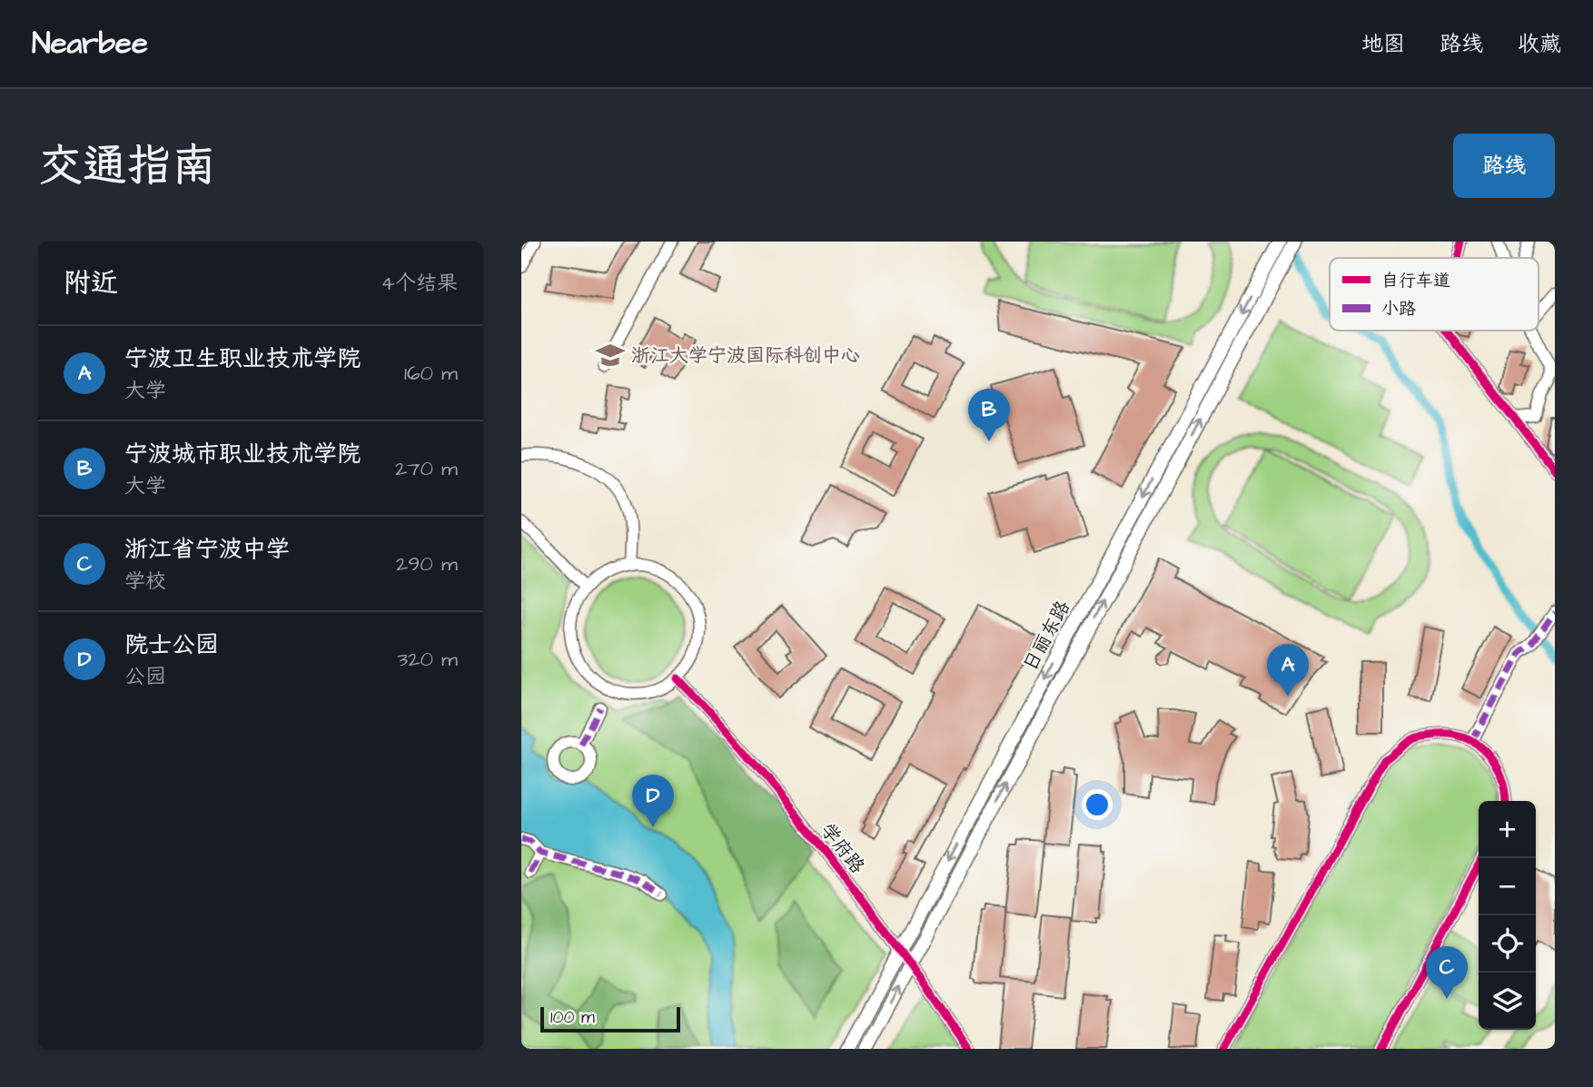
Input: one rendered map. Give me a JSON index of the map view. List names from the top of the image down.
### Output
{
  "streets": {
    "main road": ["日丽东路"],
    "street": ["学府路"]
  },
  "crossings": [
    ["日丽东路", "学府路"]
  ],
  "places": {
    "school or university": ["浙江大学宁波国际科创中心"]
  },
  "legend": ["自行车道", "小路"],
  "scale_bar": "100 m",
  "page": {
    "header": "Nearbee",
    "nav": ["地图", "路线", "收藏"],
    "title": "交通指南",
    "buttons": "路线",
    "heading": ["附近", "4个结果"],
    "list": [
      {
        "mark": "A",
        "name": "宁波卫生职业技术学院",
        "note": "大学",
        "value": "160 m"
      },
      {
        "mark": "B",
        "name": "宁波城市职业技术学院",
        "note": "大学",
        "value": "270 m"
      },
      {
        "mark": "C",
        "name": "浙江省宁波中学",
        "note": "学校",
        "value": "290 m"
      },
      {
        "mark": "D",
        "name": "院士公园",
        "note": "公园",
        "value": "320 m"
      }
    ],
    "pins": [
      "B",
      "A",
      "D",
      "C"
    ],
    "map_buttons": ["+", "−"],
    "scale": "100 m"
  }
}
